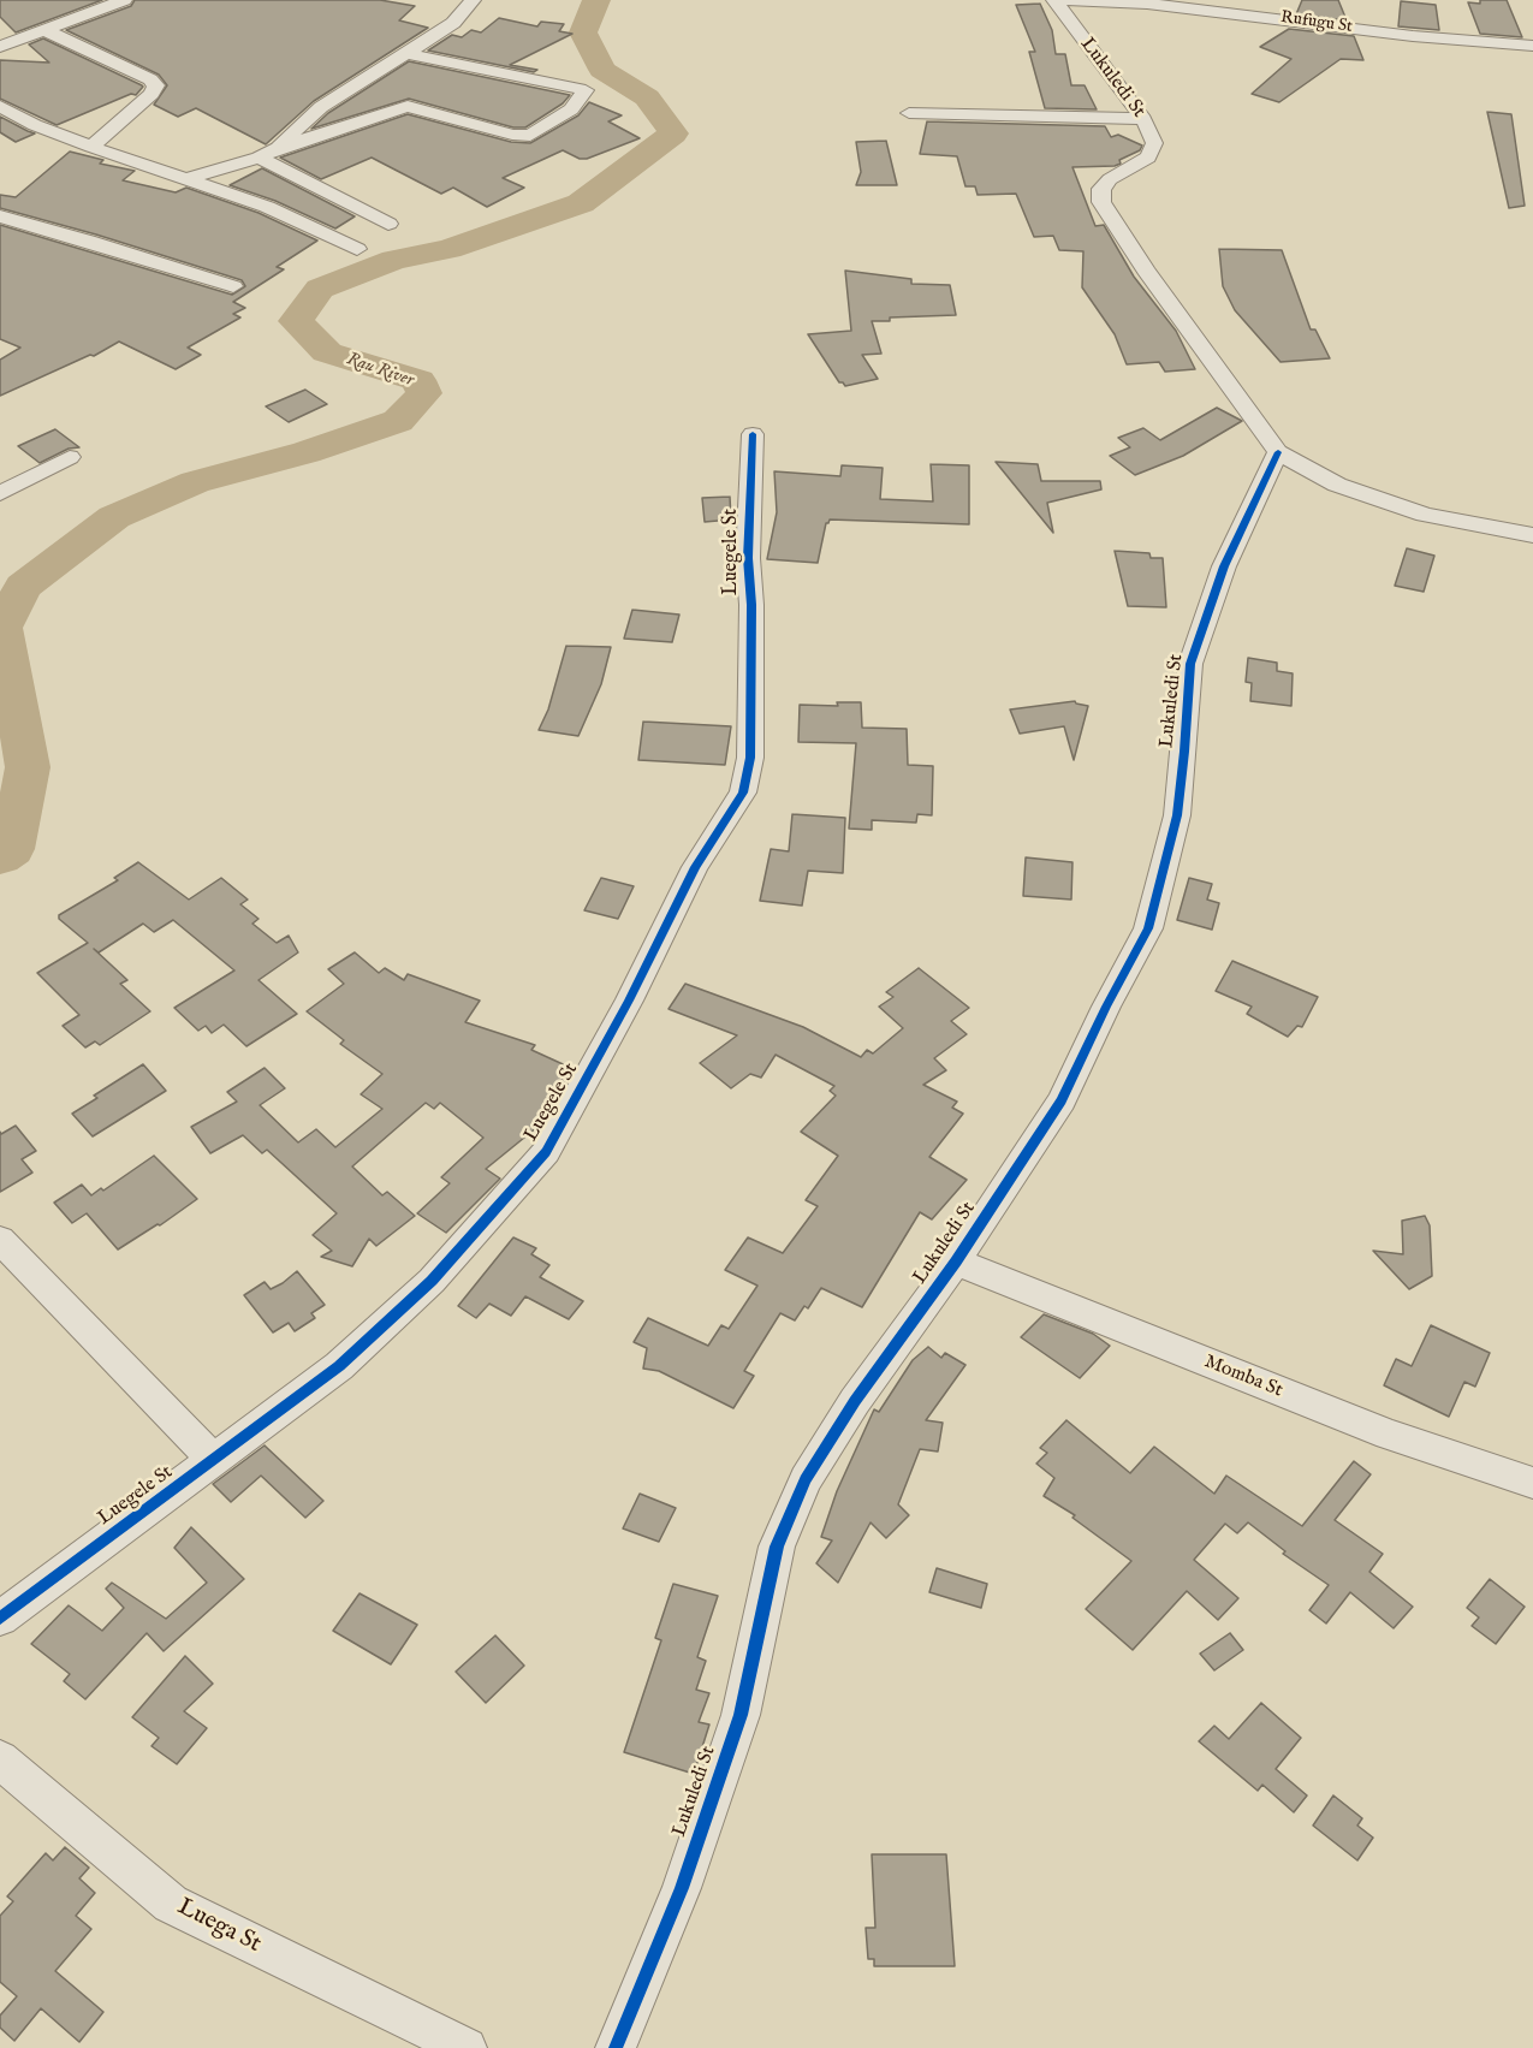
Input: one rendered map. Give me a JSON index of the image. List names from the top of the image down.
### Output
{
  "streets": {
    "street": [
      "Rufugu St",
      "Lukuledi St",
      "Luegele St",
      "Momba St",
      "Luega St"
    ]
  },
  "crossings": [
    ["Rufugu St", "Lukuledi St"],
    ["Lukuledi St", "Momba St"]
  ],
  "water": ["Rau River"]
}
